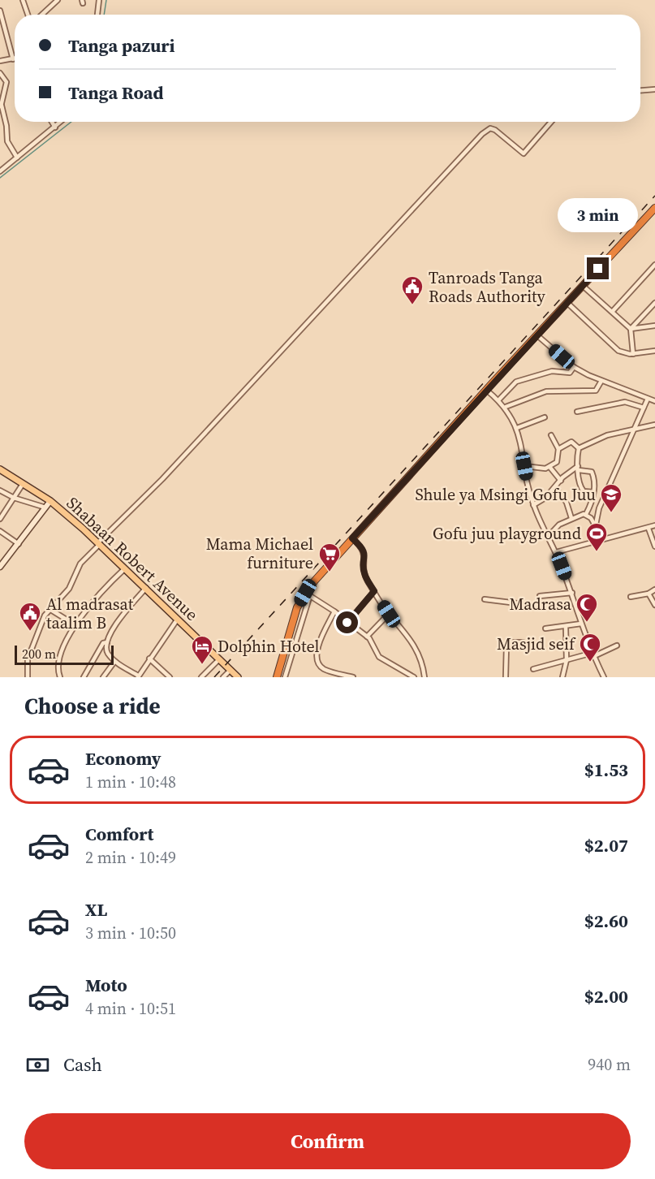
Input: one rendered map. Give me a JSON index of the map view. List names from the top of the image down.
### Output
{
  "streets": {
    "main road": ["Shabaan Robert Avenue"]
  },
  "places": {
    "public building": ["Tanroads Tanga Roads Authority", "Al madrasat taalim B"],
    "school or university": ["Shule ya Msingi Gofu Juu"],
    "sports": ["Gofu juu playground"],
    "supermarket": ["Mama Michael furniture"],
    "mosque": ["Madrasa", "Masjid seif"],
    "hotel": ["Dolphin Hotel"]
  },
  "scale_bar": "200 m",
  "page": {
    "banner": ["Tanga pazuri", "Tanga Road"],
    "bubble": "3 min",
    "scale": "200 m",
    "heading": "Choose a ride",
    "list": [
      {
        "name": "Economy",
        "note": "1 min · 10:48",
        "value": "$1.53"
      },
      {
        "name": "Comfort",
        "note": "2 min · 10:49",
        "value": "$2.07"
      },
      {
        "name": "XL",
        "note": "3 min · 10:50",
        "value": "$2.60"
      },
      {
        "name": "Moto",
        "note": "4 min · 10:51",
        "value": "$2.00"
      }
    ],
    "pay": ["Cash", "940 m"],
    "buttons": "Confirm"
  }
}
